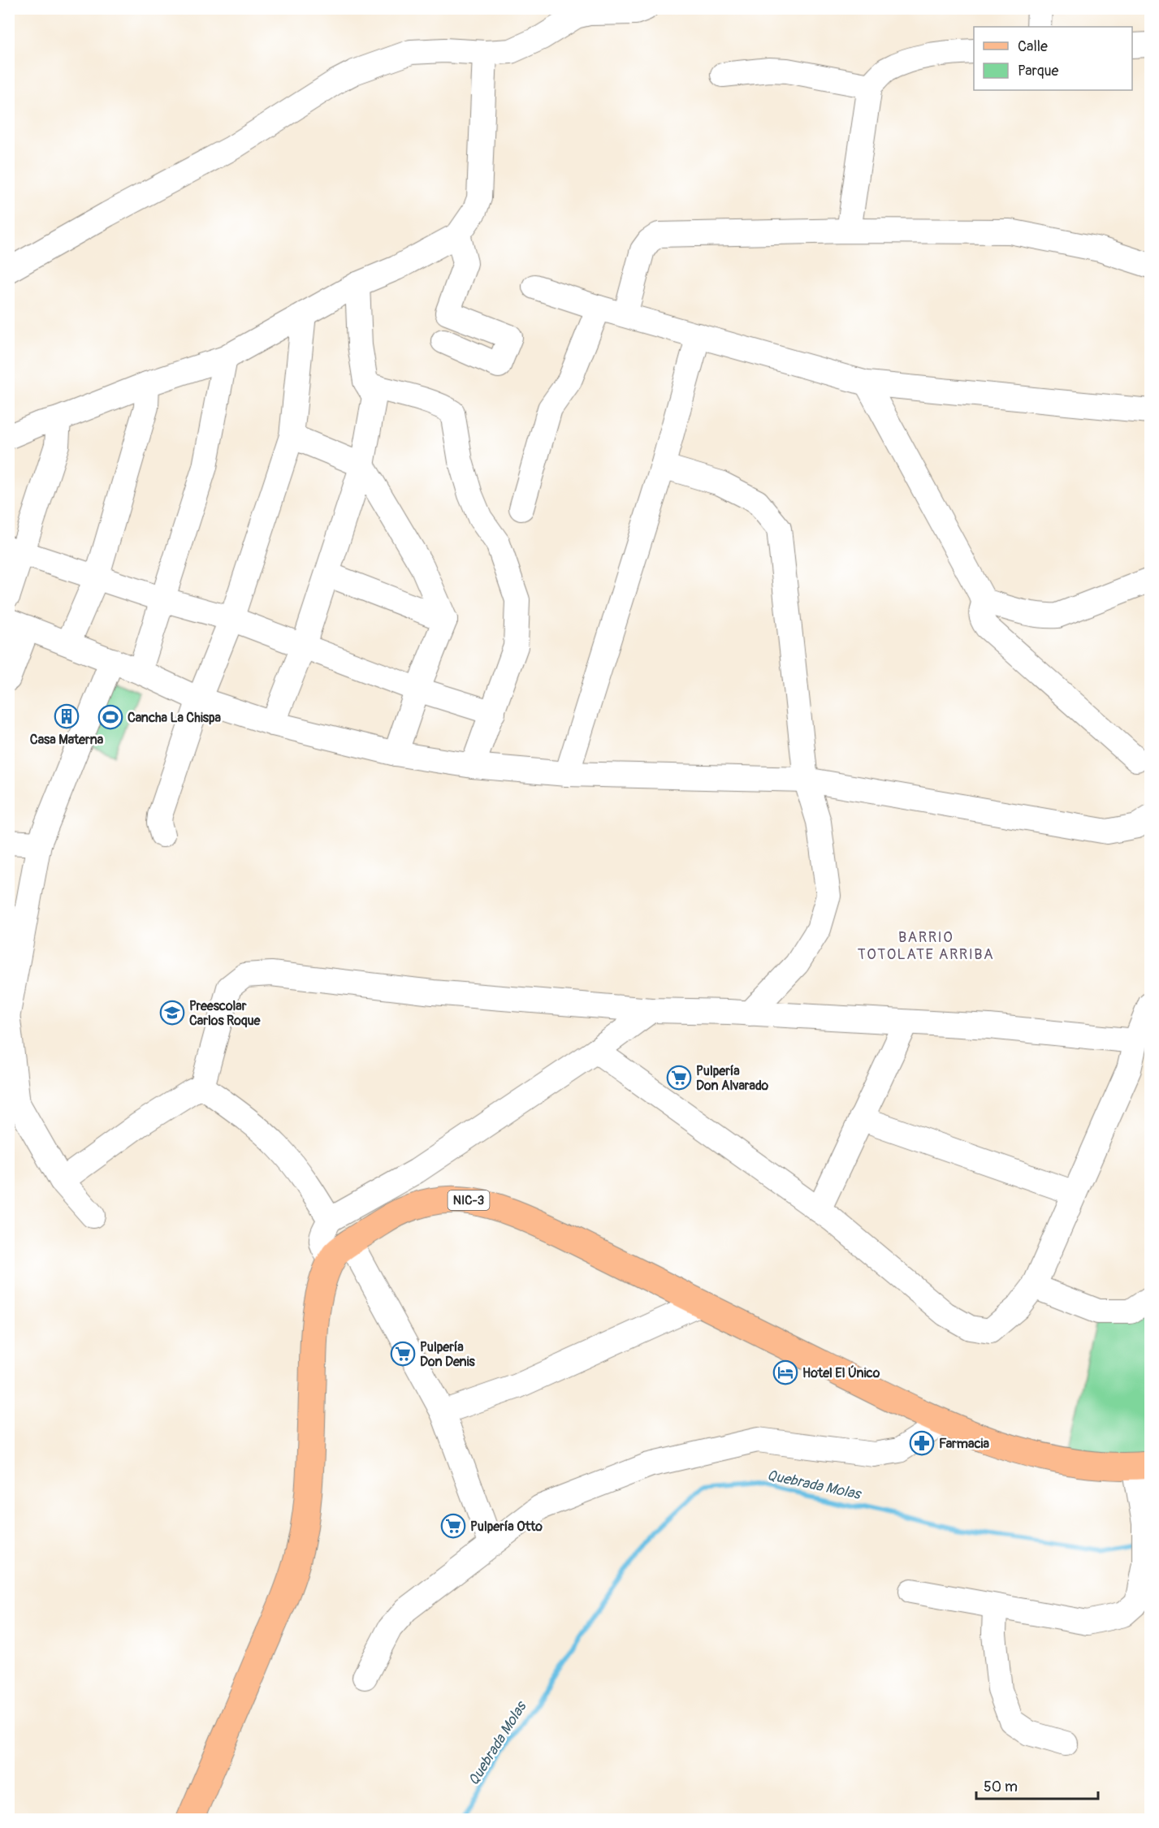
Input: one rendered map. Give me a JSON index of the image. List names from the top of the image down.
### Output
{
  "streets": {
    "main road": ["NIC-3"]
  },
  "districts": ["BARRIO TOTOLATE ARRIBA"],
  "water": ["Quebrada Molas"],
  "places": {
    "building": ["Casa Materna"],
    "sports": ["Cancha La Chispa"],
    "school or university": ["Preescolar Carlos Roque"],
    "supermarket": ["Pulpería Don Alvarado", "Pulpería Don Denis", "Pulpería Otto"],
    "hotel": ["Hotel El Único"],
    "pharmacy": ["Farmacia"]
  },
  "legend": ["Calle", "Parque"],
  "scale_bar": "50 m"
}
